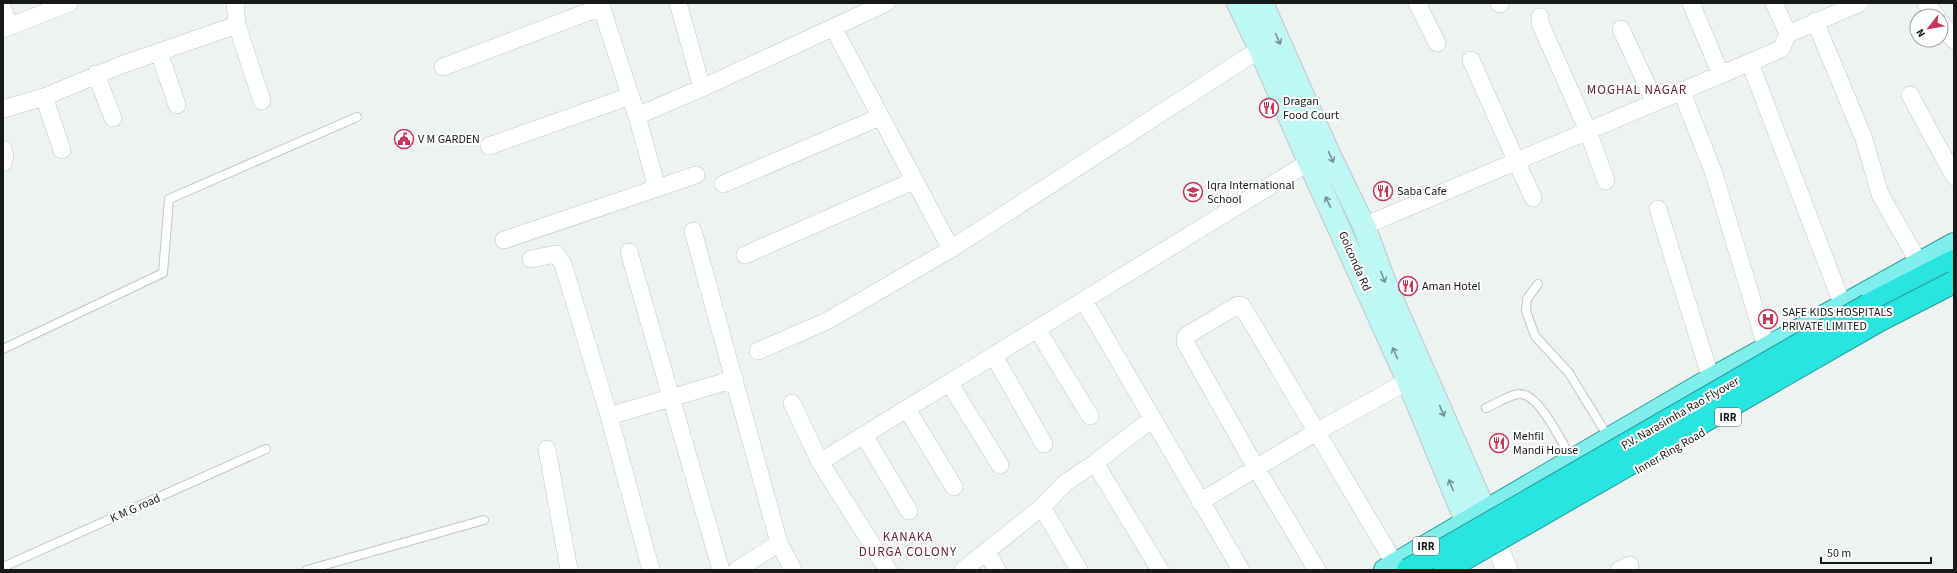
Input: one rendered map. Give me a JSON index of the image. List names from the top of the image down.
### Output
{
  "streets": {
    "highway": ["P.V. Narasimha Rao Flyover"],
    "main road": ["Golconda Rd", "IRR", "Inner Ring Road"],
    "lane": ["K M G road"]
  },
  "crossings": [
    ["Golconda Rd", "IRR"],
    ["P.V. Narasimha Rao Flyover", "IRR"]
  ],
  "districts": ["MOGHAL NAGAR", "KANAKA DURGA COLONY"],
  "places": {
    "restaurant": [
      "Dragan Food Court",
      "Saba Cafe",
      "Aman Hotel",
      "Mehfil Mandi House"
    ],
    "public building": ["V M GARDEN"],
    "school or university": ["Iqra International School"],
    "hospital": ["SAFE KIDS HOSPITALS PRIVATE LIMITED"]
  },
  "scale_bar": "50 m",
  "north": "bottom left"
}
